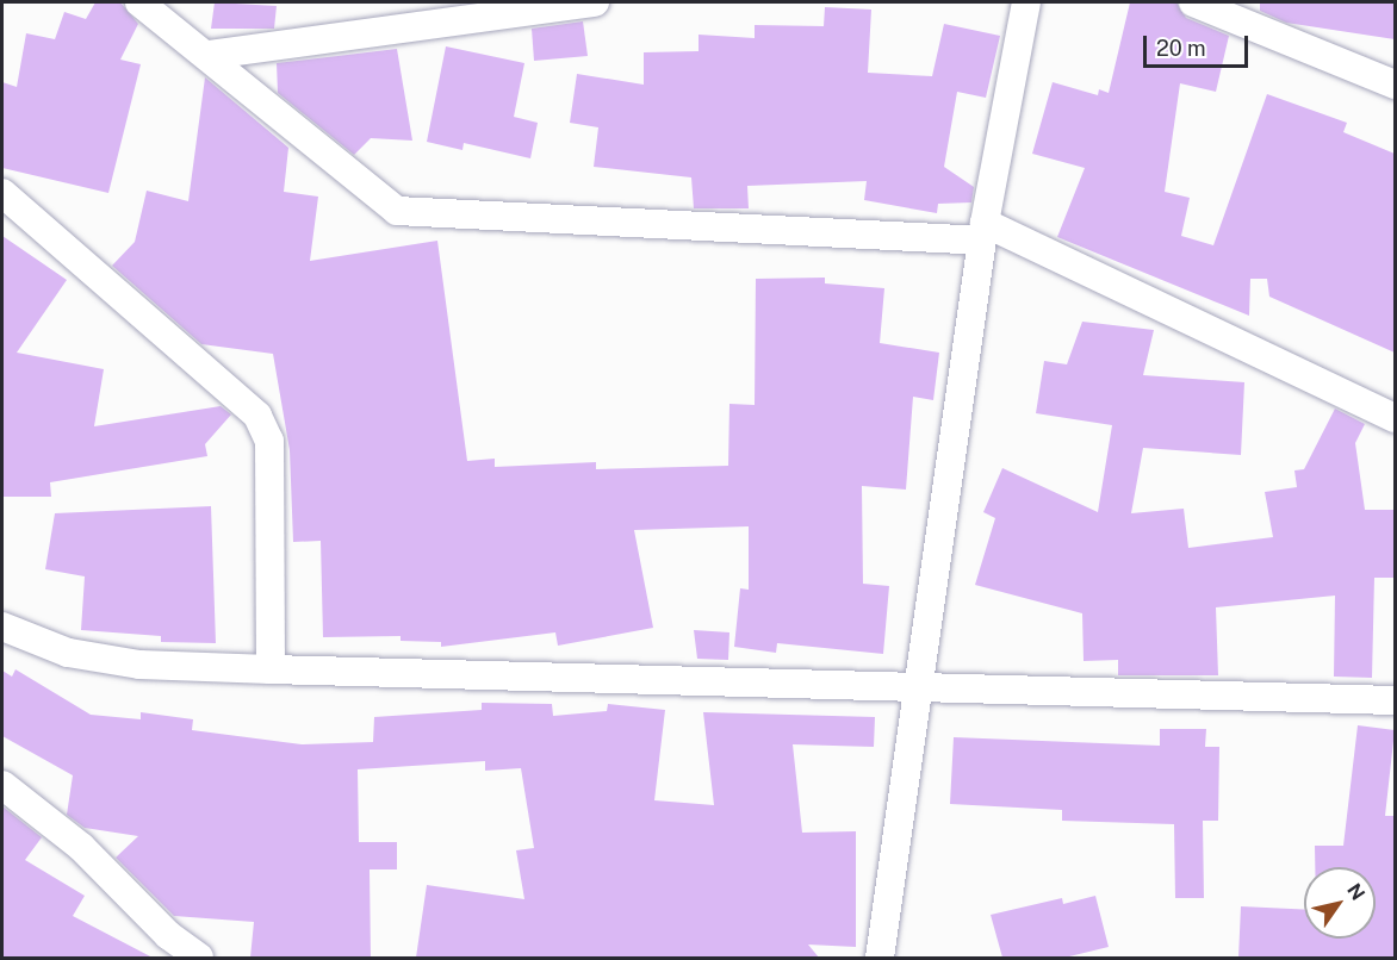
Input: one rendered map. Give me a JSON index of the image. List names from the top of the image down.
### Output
{
  "scale_bar": "20 m",
  "north": "top right"
}
